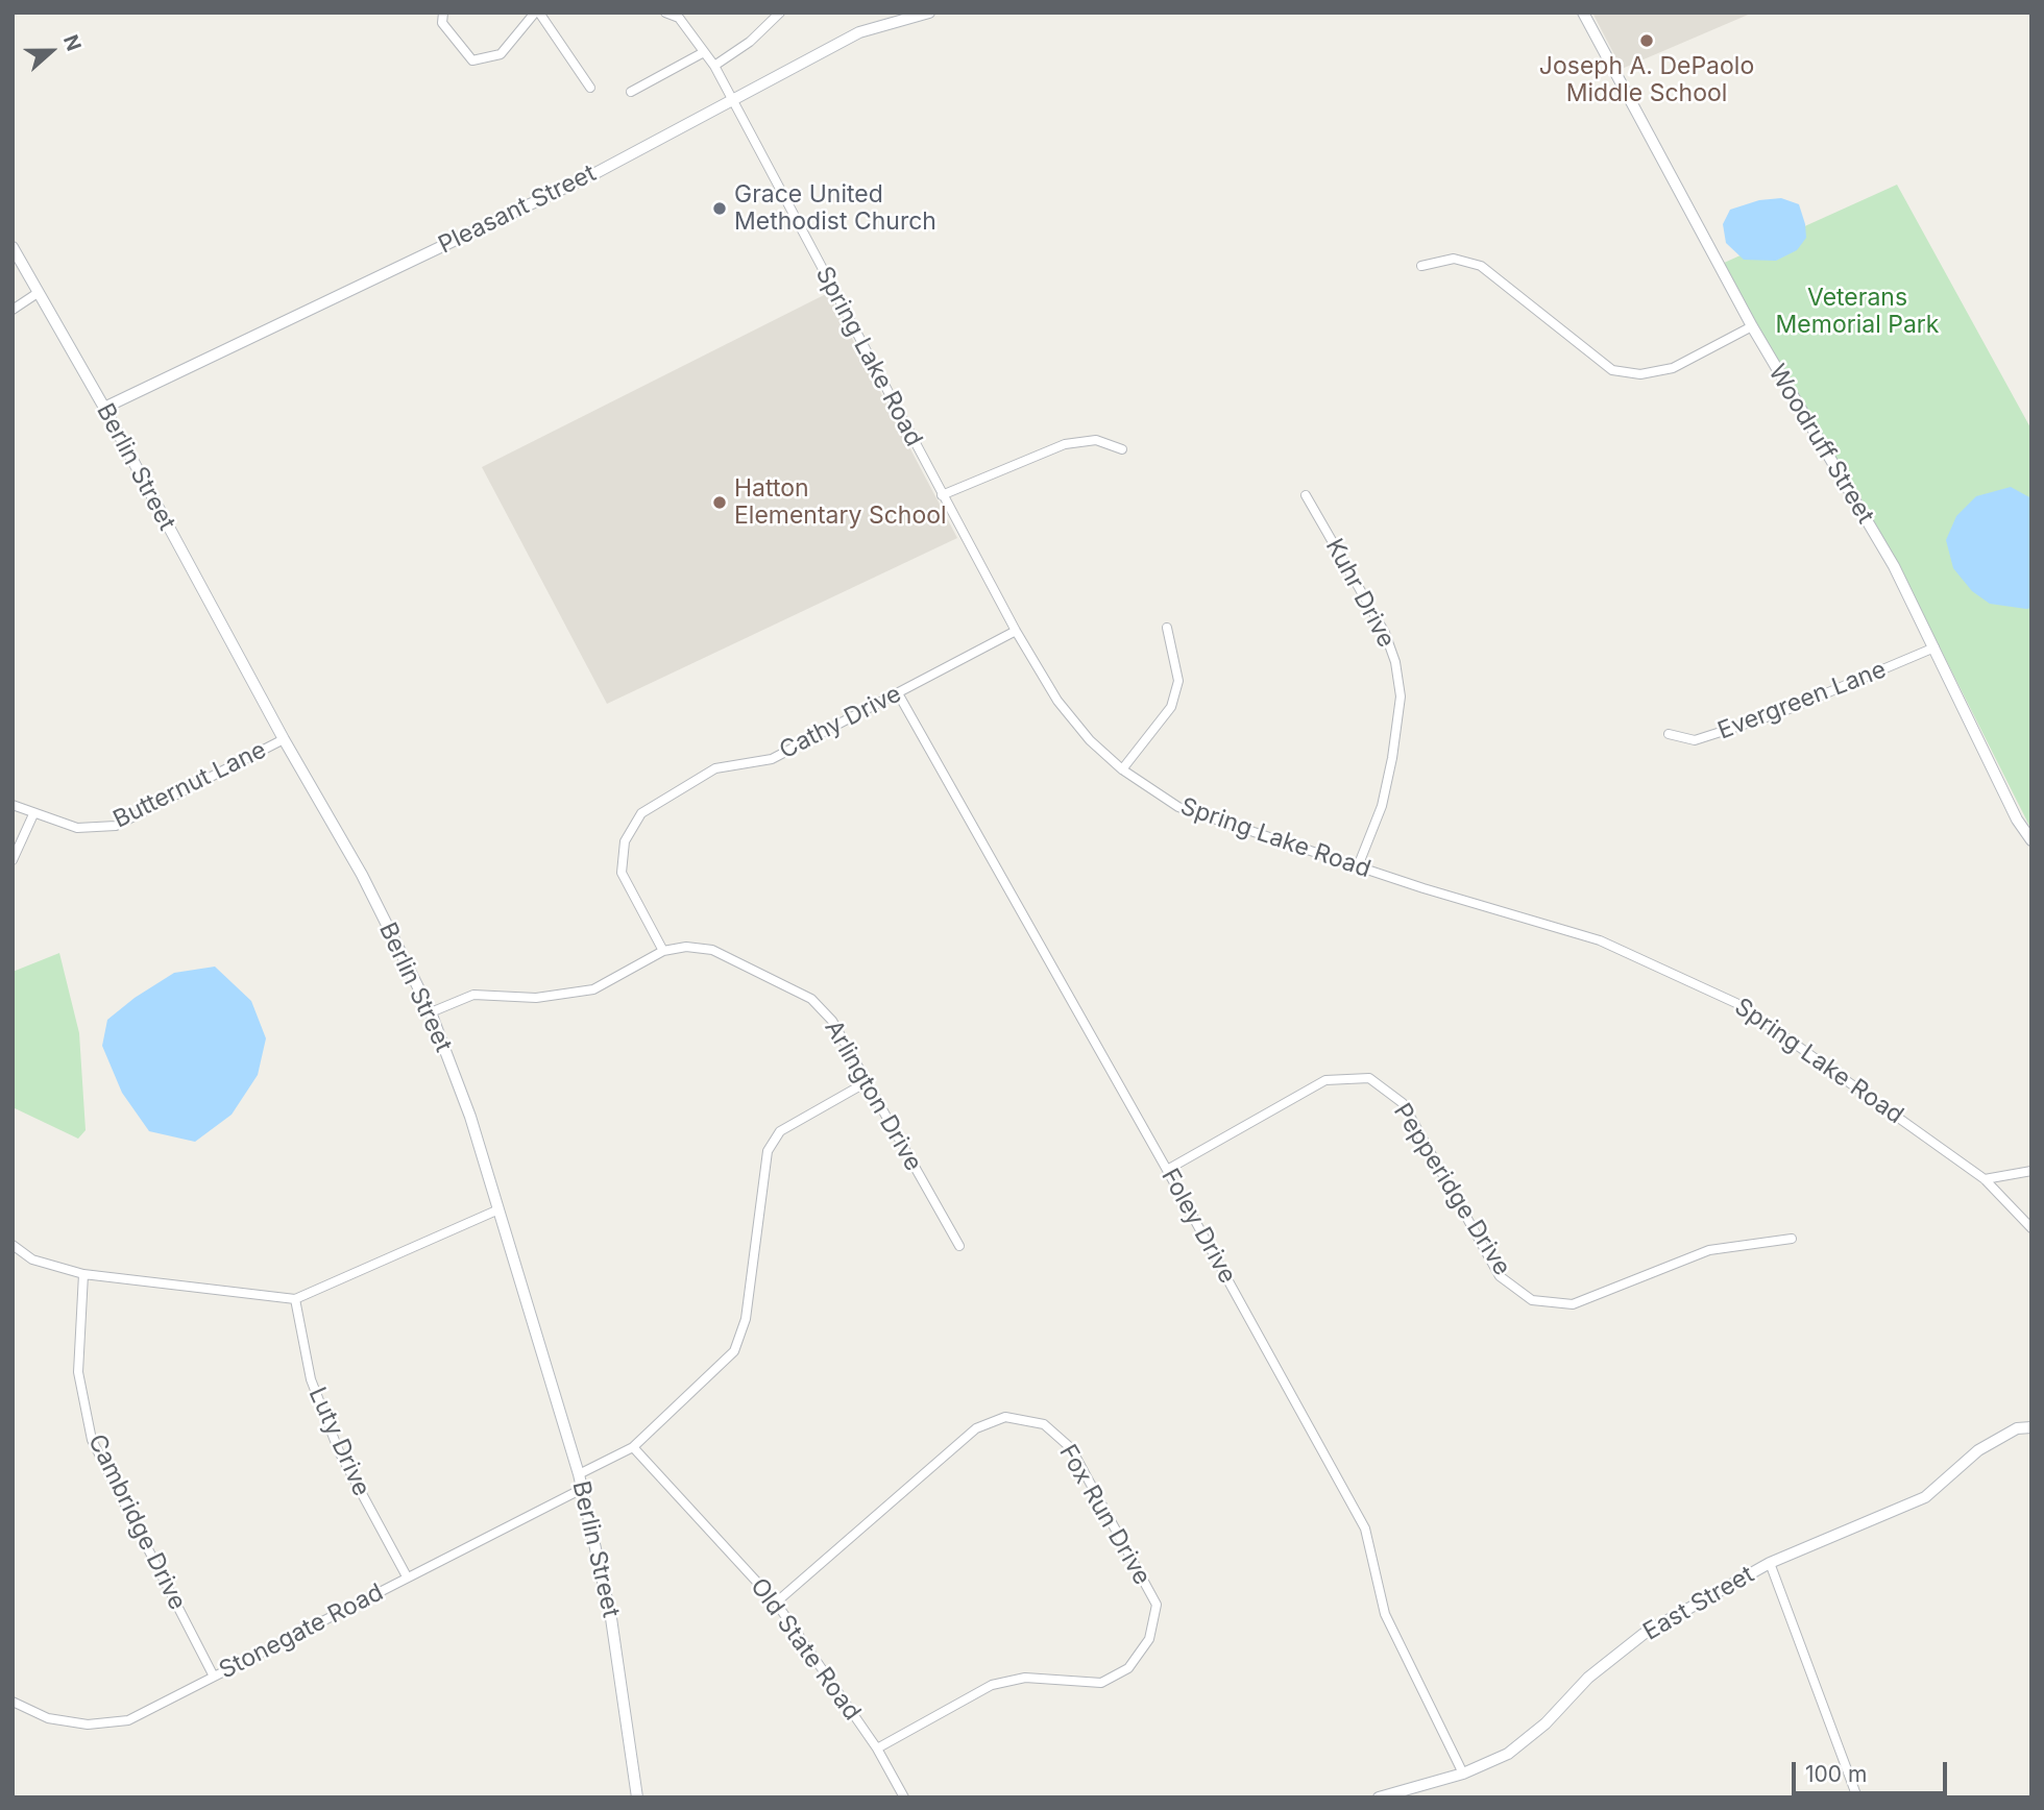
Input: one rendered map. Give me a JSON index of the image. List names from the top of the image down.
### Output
{
  "streets": {
    "street": [
      "Pleasant Street",
      "Spring Lake Road",
      "Woodruff Street",
      "Berlin Street",
      "Kuhr Drive",
      "Evergreen Lane",
      "Cathy Drive",
      "Butternut Lane",
      "Arlington Drive",
      "Pepperidge Drive",
      "Foley Drive",
      "Luty Drive",
      "Fox Run Drive",
      "Cambridge Drive",
      "East Street",
      "Stonegate Road",
      "Old State Road"
    ]
  },
  "crossings": [
    ["Pleasant Street", "Spring Lake Road"],
    ["Pleasant Street", "Berlin Street"],
    ["Spring Lake Road", "Kuhr Drive"],
    ["Spring Lake Road", "Cathy Drive"],
    ["Woodruff Street", "Evergreen Lane"],
    ["Berlin Street", "Butternut Lane"],
    ["Berlin Street", "Arlington Drive"],
    ["Berlin Street", "Stonegate Road"],
    ["Cathy Drive", "Arlington Drive"],
    ["Cathy Drive", "Foley Drive"],
    ["Pepperidge Drive", "Foley Drive"],
    ["Foley Drive", "East Street"],
    ["Luty Drive", "Stonegate Road"],
    ["Fox Run Drive", "Old State Road"],
    ["Cambridge Drive", "Stonegate Road"]
  ],
  "parks": ["Veterans Memorial Park"],
  "places": ["Joseph A. DePaolo Middle School", "Grace United Methodist Church", "Hatton Elementary School"],
  "scale_bar": "100 m",
  "north": "right"
}
